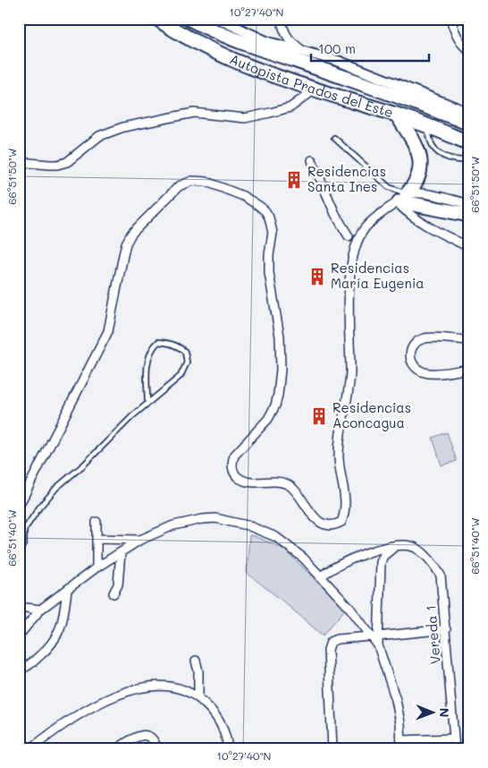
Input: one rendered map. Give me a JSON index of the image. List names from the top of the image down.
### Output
{
  "streets": {
    "highway": ["Autopista Prados del Este"],
    "street": ["Vereda 1"]
  },
  "places": {
    "building": ["Residencias Santa Ines", "Residencias María Eugenia", "Residencias Aconcagua"]
  },
  "scale_bar": "100 m",
  "north": "right",
  "coordinates": ["10°27'40\"N", "66°51'50\"W", "66°51'40\"W"]
}
